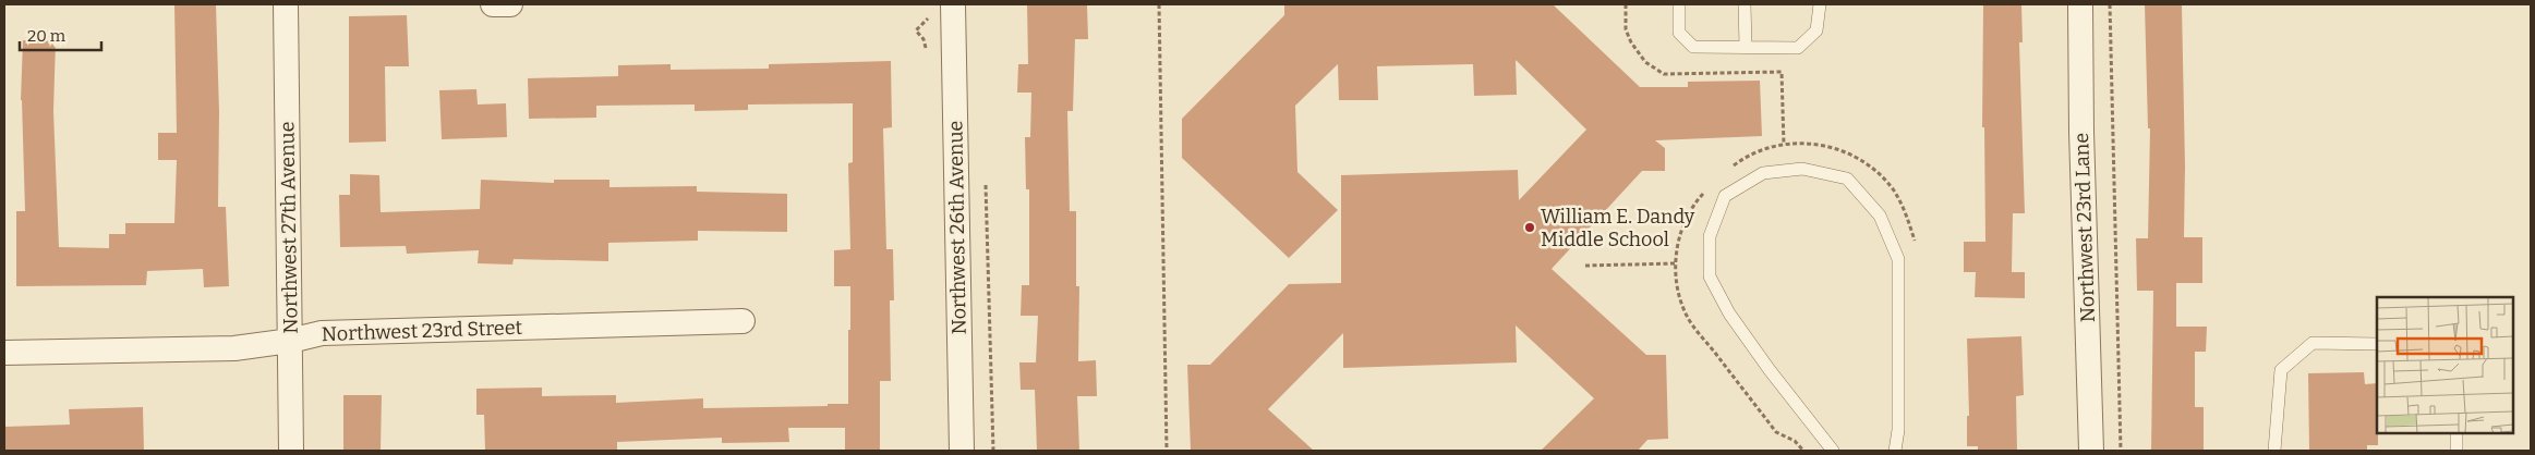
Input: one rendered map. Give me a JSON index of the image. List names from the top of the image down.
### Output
{
  "streets": {
    "street": [
      "Northwest 27th Avenue",
      "Northwest 26th Avenue",
      "Northwest 23rd Lane",
      "Northwest 23rd Street"
    ]
  },
  "crossings": [
    ["Northwest 27th Avenue", "Northwest 23rd Street"]
  ],
  "places": ["William E. Dandy Middle School"],
  "scale_bar": "20 m"
}
